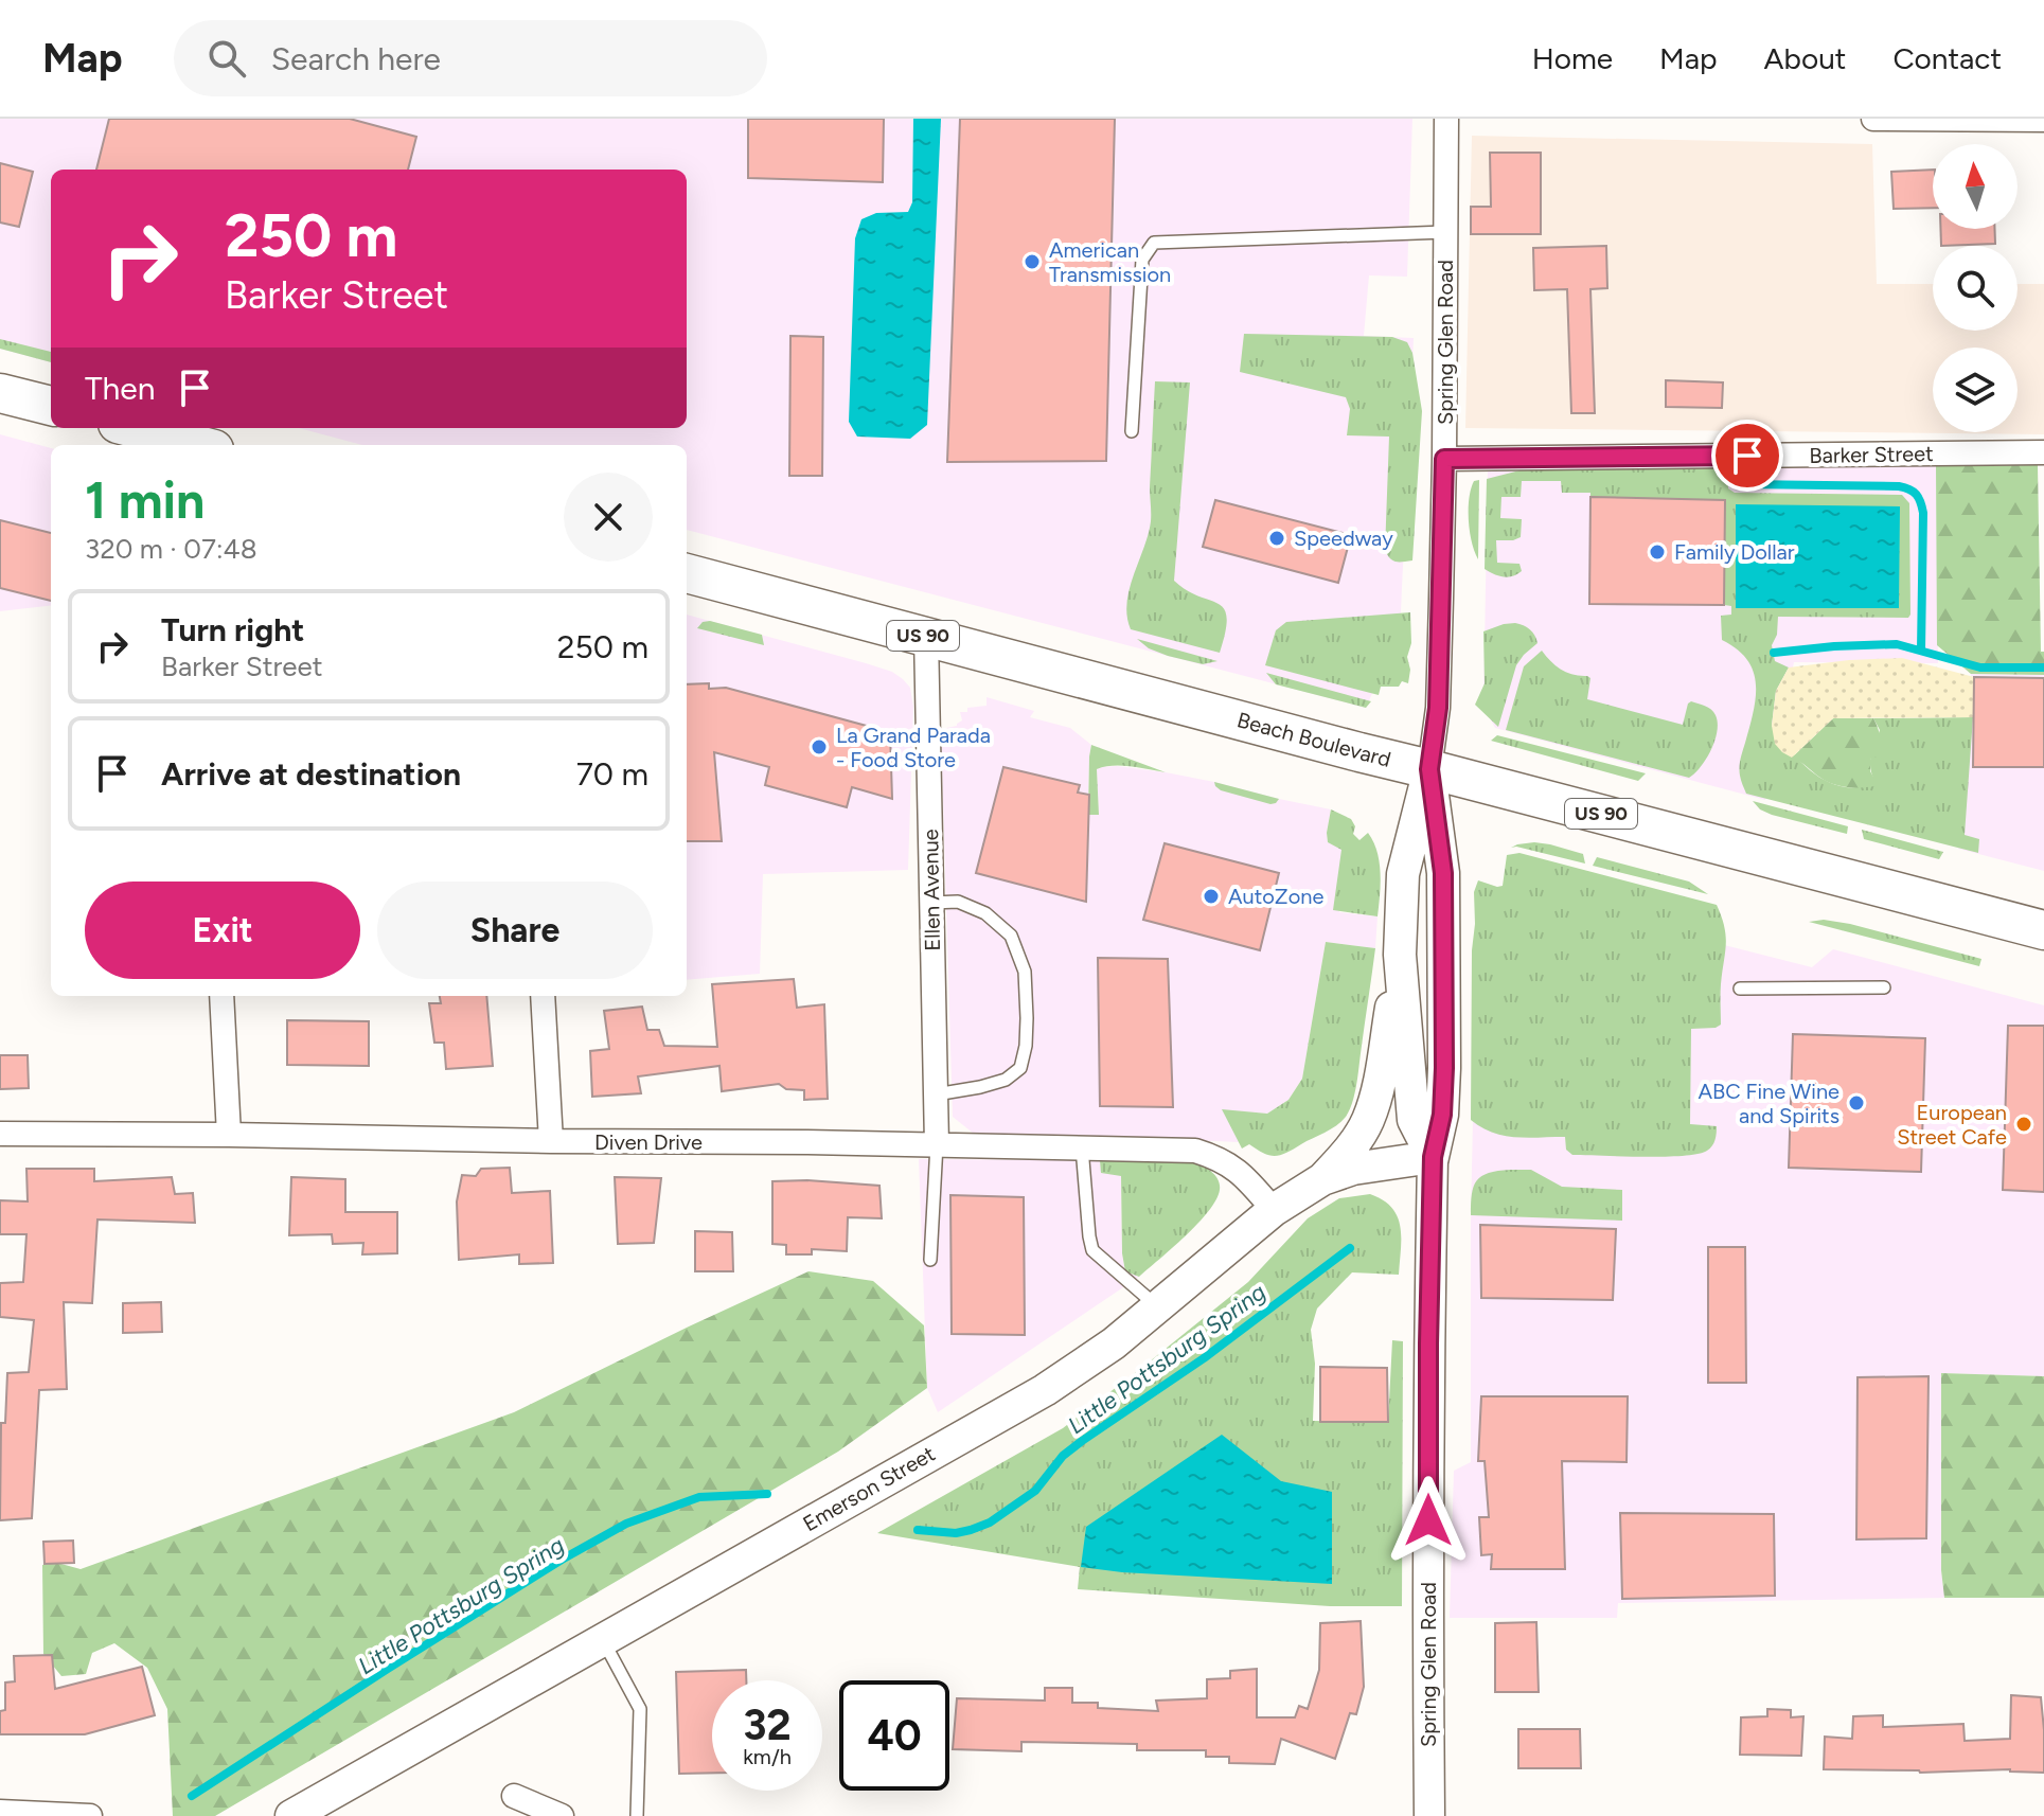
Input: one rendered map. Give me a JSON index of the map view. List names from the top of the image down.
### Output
{
  "streets": {
    "highway": ["US 90", "Beach Boulevard"],
    "main road": ["Spring Glen Road", "Emerson Street"],
    "street": ["Barker Street", "Ellen Avenue", "Diven Drive"]
  },
  "crossings": [
    ["Spring Glen Road", "Barker Street"],
    ["Spring Glen Road", "Beach Boulevard"],
    ["Spring Glen Road", "Emerson Street"],
    ["Beach Boulevard", "Ellen Avenue"],
    ["Ellen Avenue", "Diven Drive"],
    ["Diven Drive", "Emerson Street"]
  ],
  "water": ["Little Pottsburg Spring"],
  "places": [
    "American Transmission",
    "Speedway",
    "Family Dollar",
    "La Grand Parada - Food Store",
    "AutoZone",
    "ABC Fine Wine and Spirits",
    "European Street Cafe"
  ],
  "north": "top",
  "page": {
    "header": "Map",
    "search": "Search here",
    "nav": [
      "Home",
      "Map",
      "About",
      "Contact"
    ],
    "turn": ["250 m", "Barker Street"],
    "then": "Then",
    "heading": ["1 min", "320 m · 07:48"],
    "list": [
      {
        "name": "Turn right",
        "note": "Barker Street",
        "value": "250 m"
      },
      {
        "name": "Arrive at destination",
        "value": "70 m"
      }
    ],
    "buttons": ["Exit", "Share"],
    "speed": "32 km/h",
    "limit": "40"
  }
}
